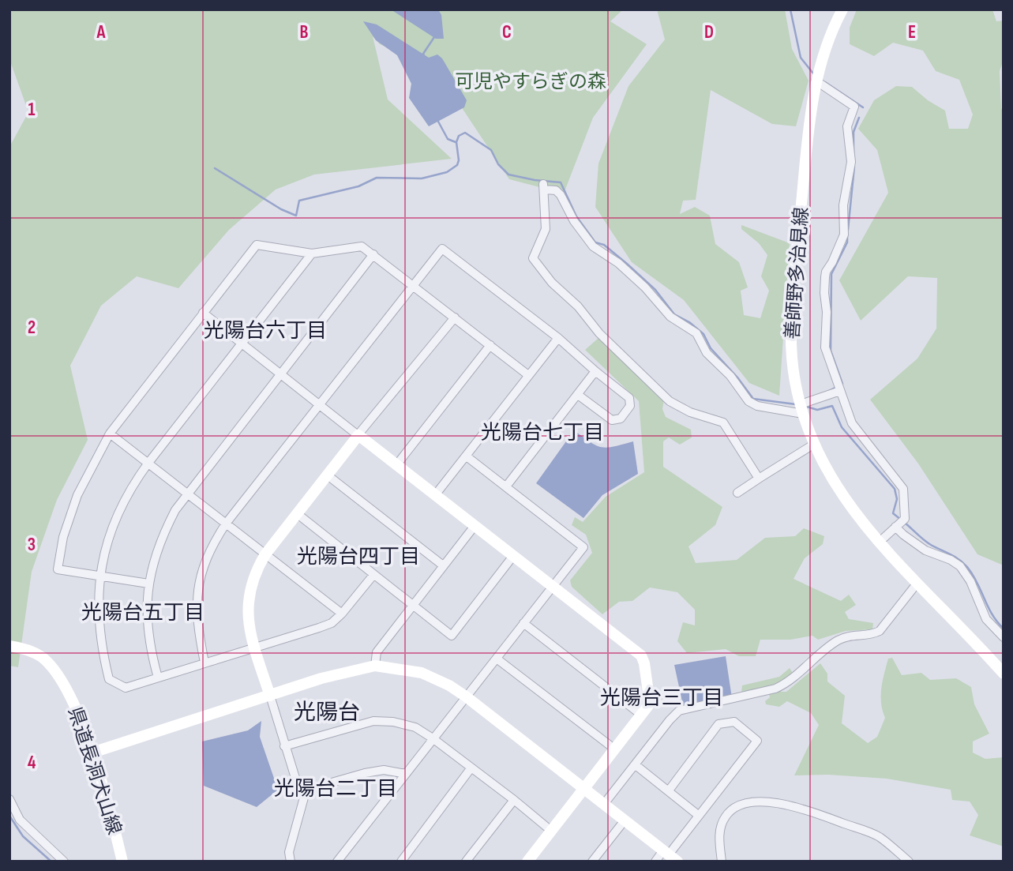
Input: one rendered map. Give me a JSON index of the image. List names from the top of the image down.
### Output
{
  "streets": {
    "street": ["善師野多治見線", "県道長洞犬山線"]
  },
  "districts": [
    "光陽台六丁目",
    "光陽台七丁目",
    "光陽台四丁目",
    "光陽台五丁目",
    "光陽台三丁目",
    "光陽台",
    "光陽台二丁目"
  ],
  "parks": ["可児やすらぎの森"],
  "grid": {
    "columns": [
      "A",
      "B",
      "C",
      "D",
      "E"
    ],
    "rows": [
      "1",
      "2",
      "3",
      "4"
    ]
  }
}
